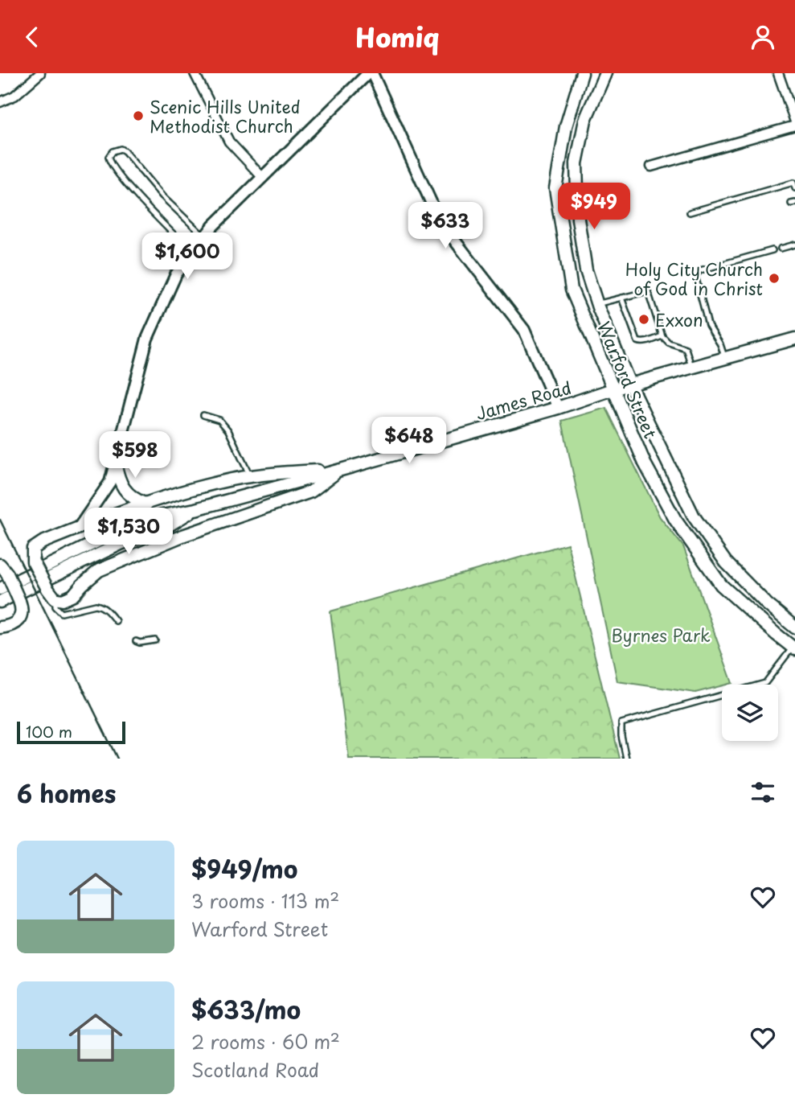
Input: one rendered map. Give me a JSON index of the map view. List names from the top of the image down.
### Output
{
  "streets": {
    "main road": ["Warford Street", "James Road"]
  },
  "crossings": [
    ["Warford Street", "James Road"]
  ],
  "parks": ["Byrnes Park"],
  "places": ["Scenic Hills United Methodist Church", "Holy City Church of God in Christ", "Exxon"],
  "scale_bar": "100 m",
  "page": {
    "header": "Homiq",
    "price": [
      "$949",
      "$633",
      "$1,600",
      "$648",
      "$598",
      "$1,530"
    ],
    "scale": "100 m",
    "heading": "6 homes",
    "list": [
      {
        "name": "$949/mo",
        "note": "3 rooms · 113 m² · Warford Street"
      },
      {
        "name": "$633/mo",
        "note": "2 rooms · 60 m² · Scotland Road"
      }
    ]
  }
}
